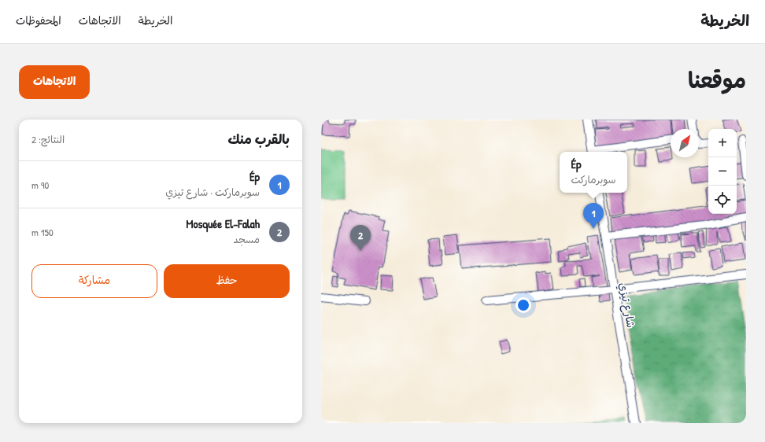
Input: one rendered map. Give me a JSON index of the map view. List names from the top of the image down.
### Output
{
  "streets": {
    "street": ["شارع تيزي"]
  },
  "north": "top right",
  "page": {
    "header": "الخريطة",
    "nav": ["الخريطة", "الاتجاهات", "المحفوظات"],
    "title": "موقعنا",
    "buttons": [
      "الاتجاهات",
      ["حفظ", "مشاركة"]
    ],
    "heading": ["بالقرب منك", "النتائج: 2"],
    "map_buttons": ["+", "−"],
    "popup": ["Ép", "سوبرماركت"],
    "list": [
      {
        "mark": "1",
        "name": "Ép",
        "note": "سوبرماركت · شارع تيزي",
        "value": "90 m"
      },
      {
        "mark": "2",
        "name": "Mosquée El-Falah",
        "note": "مسجد",
        "value": "150 m"
      }
    ],
    "pins": ["1", "2"]
  }
}
